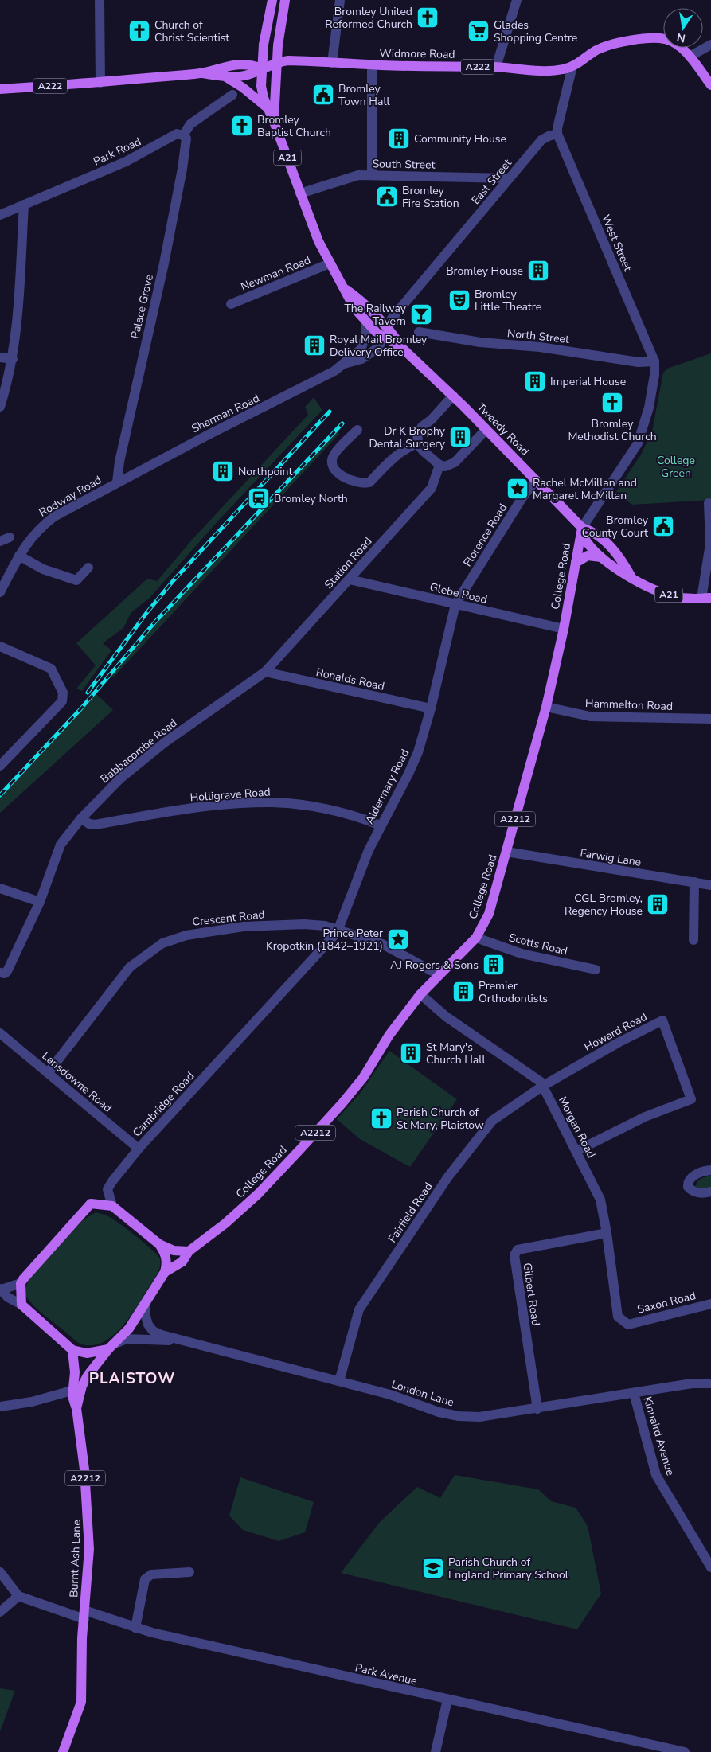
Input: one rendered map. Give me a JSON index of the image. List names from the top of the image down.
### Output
{
  "streets": {
    "main road": [
      "Widmore Road",
      "A222",
      "A21",
      "Tweedy Road",
      "College Road",
      "A2212",
      "Burnt Ash Lane"
    ],
    "street": [
      "Park Road",
      "South Street",
      "East Street",
      "West Street",
      "Newman Road",
      "Palace Grove",
      "North Street",
      "Sherman Road",
      "Rodway Road",
      "Florence Road",
      "Station Road",
      "Glebe Road",
      "Ronalds Road",
      "Hammelton Road",
      "Babbacombe Road",
      "Aldermary Road",
      "Holligrave Road",
      "Farwig Lane",
      "Crescent Road",
      "Scotts Road",
      "Howard Road",
      "Lansdowne Road",
      "Cambridge Road",
      "Morgan Road",
      "Fairfield Road",
      "Gilbert Road",
      "Saxon Road",
      "London Lane",
      "Kinnaird Avenue",
      "Park Avenue"
    ]
  },
  "crossings": [
    ["Widmore Road", "A222"],
    ["Widmore Road", "A21"],
    ["Widmore Road", "Tweedy Road"],
    ["Park Road", "Palace Grove"],
    ["A21", "Tweedy Road"],
    ["South Street", "East Street"],
    ["South Street", "Tweedy Road"],
    ["East Street", "West Street"],
    ["East Street", "Tweedy Road"],
    ["West Street", "North Street"],
    ["West Street", "College Road"],
    ["Newman Road", "Tweedy Road"],
    ["Palace Grove", "Sherman Road"],
    ["Palace Grove", "Rodway Road"],
    ["North Street", "College Road"],
    ["Sherman Road", "Tweedy Road"],
    ["Sherman Road", "Rodway Road"],
    ["Tweedy Road", "Florence Road"],
    ["Tweedy Road", "College Road"],
    ["Florence Road", "Glebe Road"],
    ["Florence Road", "Aldermary Road"],
    ["Station Road", "Glebe Road"],
    ["Station Road", "Ronalds Road"],
    ["Station Road", "Babbacombe Road"],
    ["College Road", "Glebe Road"],
    ["College Road", "Hammelton Road"],
    ["College Road", "Farwig Lane"],
    ["College Road", "Crescent Road"],
    ["College Road", "Scotts Road"],
    ["College Road", "Cambridge Road"],
    ["College Road", "Morgan Road"],
    ["College Road", "Burnt Ash Lane"],
    ["Glebe Road", "Aldermary Road"],
    ["Ronalds Road", "Babbacombe Road"],
    ["Ronalds Road", "Aldermary Road"],
    ["Babbacombe Road", "Holligrave Road"],
    ["Aldermary Road", "Holligrave Road"],
    ["Aldermary Road", "Crescent Road"],
    ["Aldermary Road", "Cambridge Road"],
    ["Crescent Road", "Lansdowne Road"],
    ["Crescent Road", "Cambridge Road"],
    ["Howard Road", "Morgan Road"],
    ["Howard Road", "Fairfield Road"],
    ["Lansdowne Road", "Cambridge Road"],
    ["Cambridge Road", "Burnt Ash Lane"],
    ["Morgan Road", "Fairfield Road"],
    ["Morgan Road", "Gilbert Road"],
    ["Morgan Road", "Saxon Road"],
    ["Fairfield Road", "London Lane"],
    ["Gilbert Road", "London Lane"],
    ["London Lane", "Kinnaird Avenue"],
    ["Burnt Ash Lane", "Park Avenue"]
  ],
  "districts": ["PLAISTOW"],
  "parks": ["College Green"],
  "places": {
    "church": [
      "Bromley United Reformed Church",
      "Church of Christ Scientist",
      "Bromley Baptist Church",
      "Bromley Methodist Church",
      "Parish Church of St Mary, Plaistow"
    ],
    "supermarket": ["Glades Shopping Centre"],
    "public building": ["Bromley Town Hall", "Bromley Fire Station", "Bromley County Court"],
    "building": [
      "Community House",
      "Bromley House",
      "Royal Mail Bromley Delivery Office",
      "Imperial House",
      "Dr K Brophy Dental Surgery",
      "Northpoint",
      "CGL Bromley, Regency House",
      "AJ Rogers & Sons",
      "Premier Orthodontists",
      "St Mary's Church Hall"
    ],
    "theatre": ["Bromley Little Theatre"],
    "bar": ["The Railway Tavern"],
    "place": ["Rachel McMillan and Margaret McMillan", "Prince Peter Kropotkin (1842–1921)"],
    "station": ["Bromley North"],
    "school or university": ["Parish Church of England Primary School"]
  },
  "north": "bottom"
}
